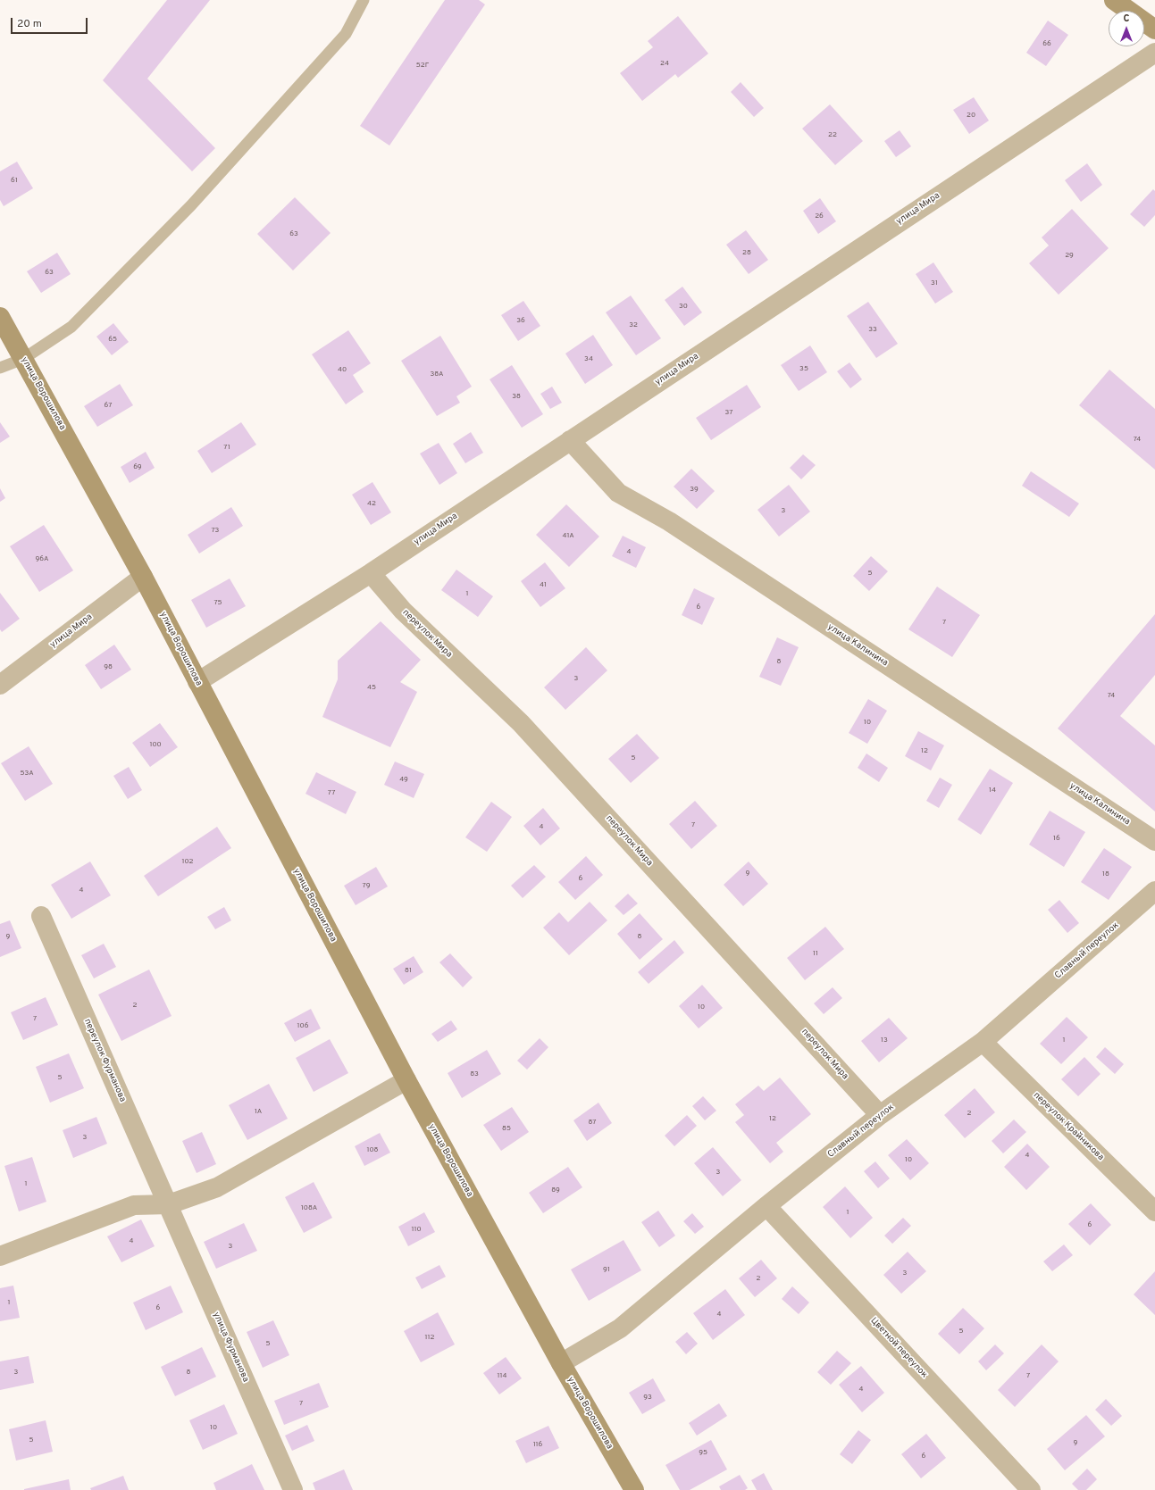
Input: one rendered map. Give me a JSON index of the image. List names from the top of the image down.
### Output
{
  "streets": {
    "main road": ["улица Ворошилова"],
    "street": [
      "улица Мира",
      "переулок Мира",
      "улица Калинина",
      "Славный переулок",
      "переулок Фурманова",
      "переулок Крайникова",
      "улица Фурманова",
      "Цветной переулок"
    ]
  },
  "crossings": [
    ["улица Мира", "улица Ворошилова"],
    ["улица Мира", "переулок Мира"],
    ["улица Мира", "улица Калинина"],
    ["улица Ворошилова", "Славный переулок"],
    ["переулок Мира", "Славный переулок"],
    ["Славный переулок", "переулок Крайникова"],
    ["Славный переулок", "Цветной переулок"],
    ["переулок Фурманова", "улица Фурманова"]
  ],
  "house_numbers": [
    "66",
    "24",
    "52Г",
    "20",
    "22",
    "61",
    "26",
    "63",
    "28",
    "29",
    "63",
    "31",
    "30",
    "36",
    "32",
    "33",
    "65",
    "34",
    "35",
    "40",
    "38А",
    "38",
    "67",
    "37",
    "74",
    "71",
    "69",
    "39",
    "42",
    "3",
    "73",
    "41А",
    "4",
    "96А",
    "5",
    "41",
    "1",
    "75",
    "6",
    "7",
    "8",
    "98",
    "3",
    "45",
    "74",
    "10",
    "100",
    "12",
    "5",
    "53А",
    "49",
    "14",
    "77",
    "7",
    "4",
    "16",
    "102",
    "9",
    "18",
    "6",
    "79",
    "4",
    "9",
    "8",
    "11",
    "81",
    "2",
    "10",
    "7",
    "106",
    "13",
    "1",
    "83",
    "5",
    "1А",
    "2",
    "12",
    "87",
    "85",
    "3",
    "108",
    "4",
    "10",
    "3",
    "1",
    "89",
    "108А",
    "1",
    "6",
    "110",
    "4",
    "3",
    "91",
    "3",
    "2",
    "1",
    "6",
    "4",
    "5",
    "112",
    "5",
    "3",
    "8",
    "114",
    "7",
    "4",
    "93",
    "7",
    "10",
    "5",
    "9",
    "116",
    "95",
    "6"
  ],
  "scale_bar": "20 m",
  "north": "top"
}
